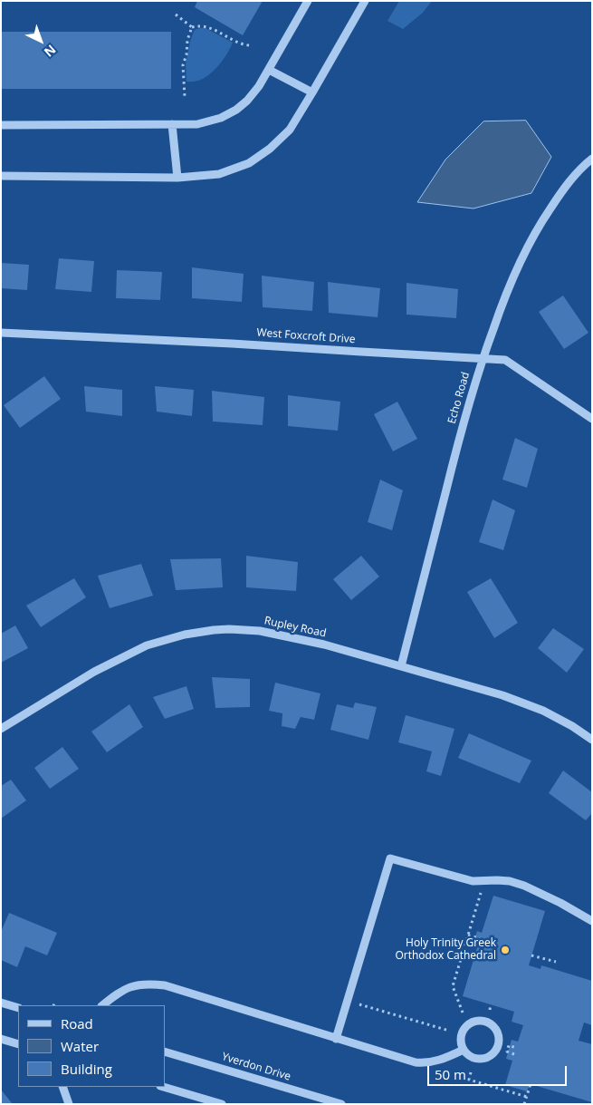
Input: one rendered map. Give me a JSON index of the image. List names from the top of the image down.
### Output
{
  "streets": {
    "street": [
      "West Foxcroft Drive",
      "Echo Road",
      "Rupley Road",
      "Yverdon Drive"
    ]
  },
  "crossings": [
    ["West Foxcroft Drive", "Echo Road"],
    ["Echo Road", "Rupley Road"]
  ],
  "places": ["Holy Trinity Greek Orthodox Cathedral"],
  "legend": ["Road", "Water", "Building"],
  "scale_bar": "50 m",
  "north": "bottom right"
}
